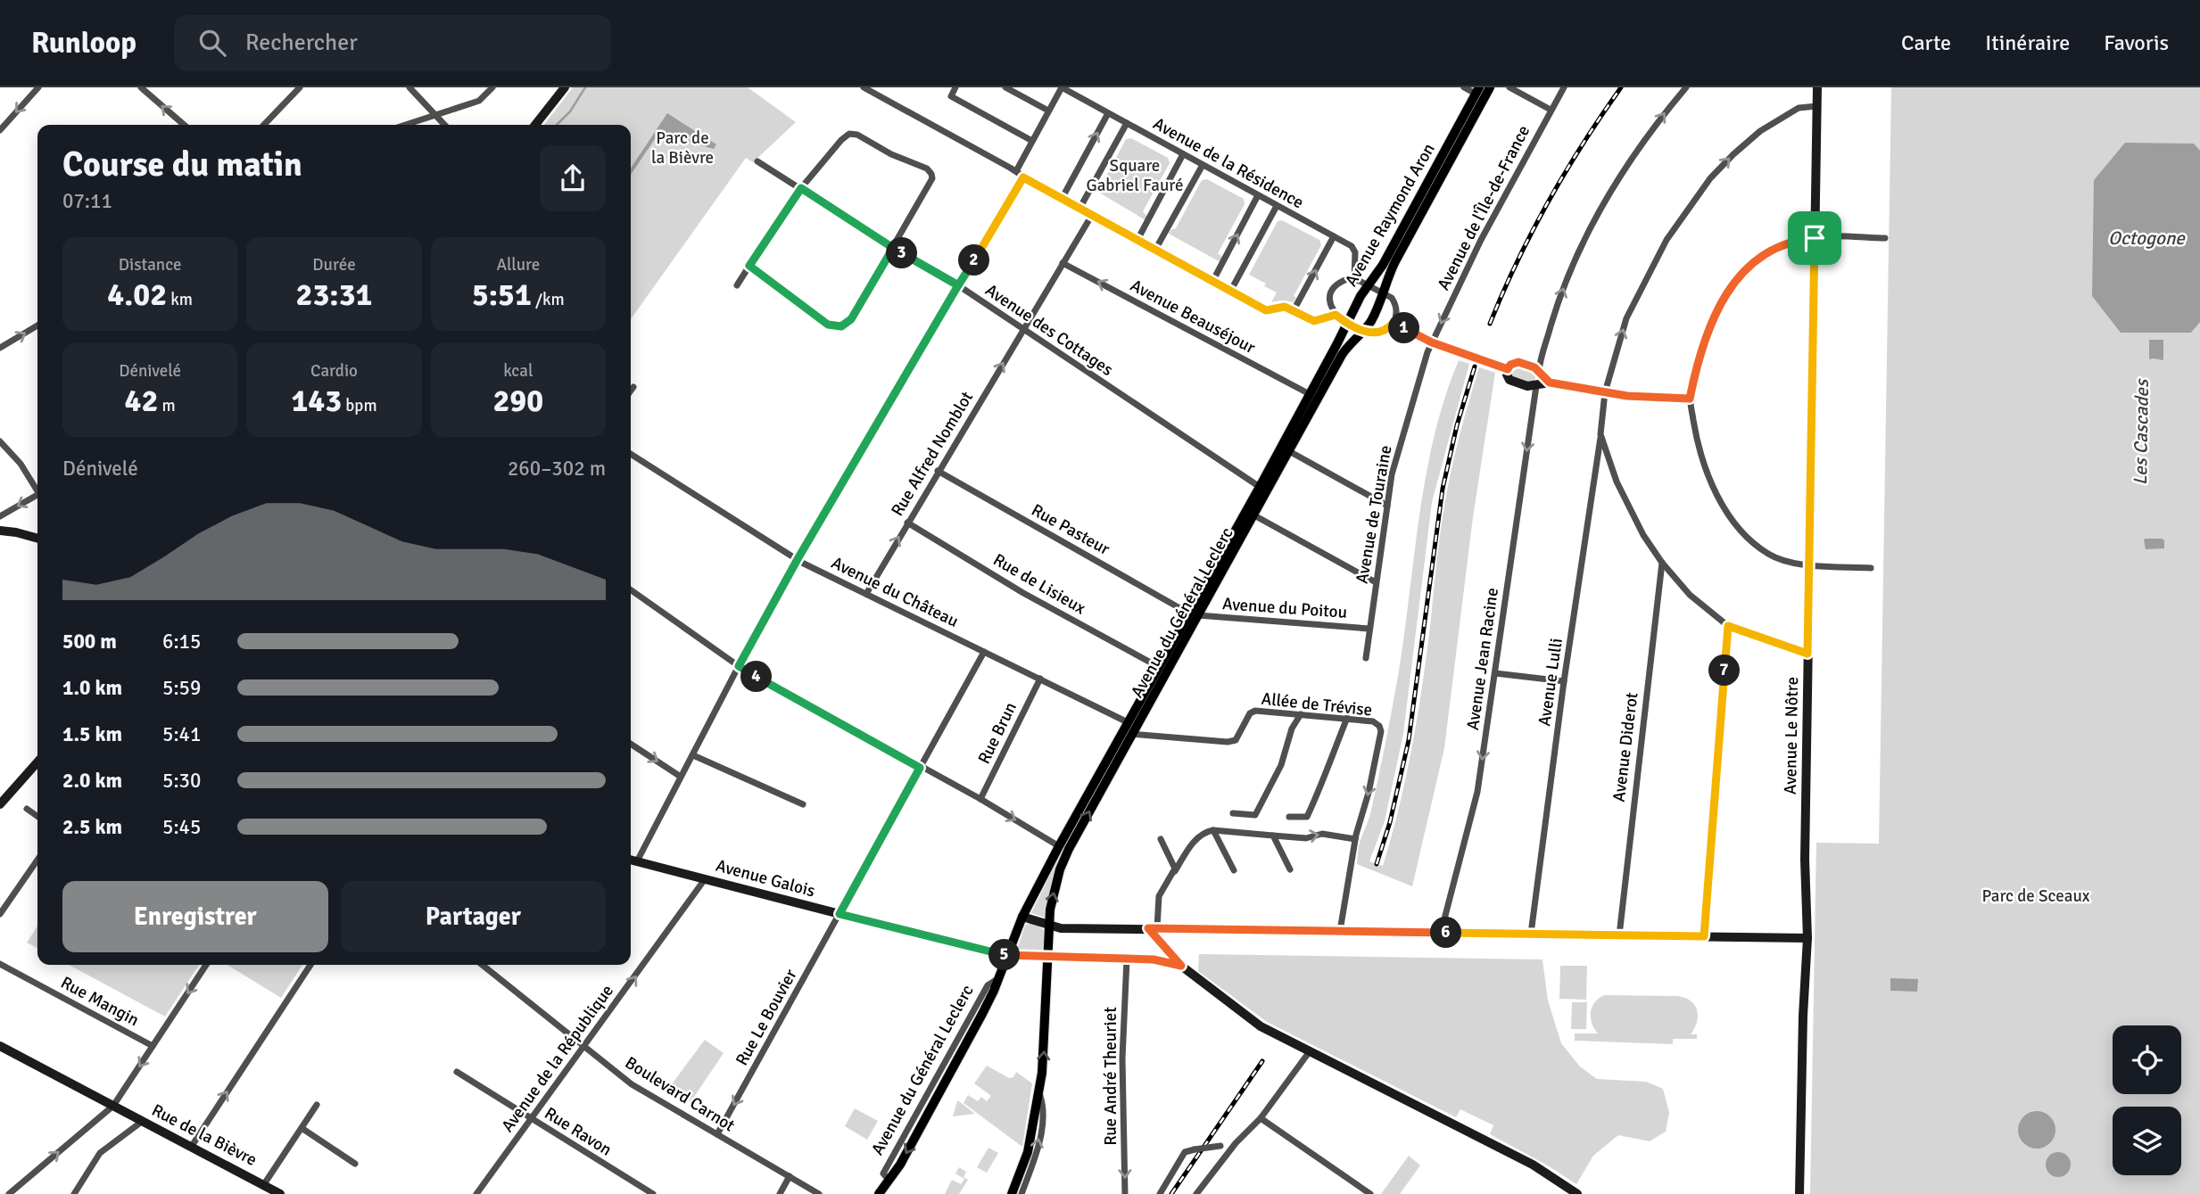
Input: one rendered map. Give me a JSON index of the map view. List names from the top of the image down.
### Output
{
  "streets": {
    "main road": [
      "Avenue Raymond Aron",
      "Avenue du Général Leclerc",
      "Avenue Le Nôtre",
      "Avenue Galois",
      "Rue de la Bièvre"
    ],
    "street": [
      "Avenue de la Résidence",
      "Avenue de l'Île-de-France",
      "Avenue Beauséjour",
      "Avenue des Cottages",
      "Rue Alfred Nomblot",
      "Avenue de Touraine",
      "Rue Pasteur",
      "Rue de Lisieux",
      "Avenue du Château",
      "Avenue du Poitou",
      "Avenue Jean Racine",
      "Avenue Lulli",
      "Allée de Trévise",
      "Rue Brun",
      "Avenue Diderot",
      "Rue Mangin",
      "Rue Le Bouvier",
      "Avenue de la République",
      "Rue André Theuriet",
      "Boulevard Carnot",
      "Rue Ravon"
    ]
  },
  "crossings": [
    ["Avenue de l'Île-de-France", "Avenue de Touraine"],
    ["Avenue Raymond Aron", "Avenue Beauséjour"],
    ["Avenue Raymond Aron", "Avenue du Général Leclerc"],
    ["Avenue Beauséjour", "Rue Alfred Nomblot"],
    ["Avenue des Cottages", "Rue Alfred Nomblot"],
    ["Avenue des Cottages", "Avenue du Général Leclerc"],
    ["Rue Alfred Nomblot", "Rue Pasteur"],
    ["Rue Alfred Nomblot", "Rue de Lisieux"],
    ["Rue Alfred Nomblot", "Avenue du Château"],
    ["Avenue de Touraine", "Avenue du Poitou"],
    ["Rue Pasteur", "Avenue du Poitou"],
    ["Rue Pasteur", "Avenue du Général Leclerc"],
    ["Rue de Lisieux", "Avenue du Général Leclerc"],
    ["Avenue du Château", "Avenue du Général Leclerc"],
    ["Avenue du Château", "Rue Brun"],
    ["Avenue du Château", "Rue Le Bouvier"],
    ["Avenue du Poitou", "Avenue du Général Leclerc"],
    ["Avenue du Général Leclerc", "Allée de Trévise"],
    ["Avenue du Général Leclerc", "Avenue Galois"],
    ["Avenue Lulli", "Avenue Le Nôtre"],
    ["Avenue Galois", "Rue Le Bouvier"],
    ["Avenue Galois", "Avenue de la République"],
    ["Avenue Galois", "Rue André Theuriet"],
    ["Rue Le Bouvier", "Boulevard Carnot"],
    ["Avenue de la République", "Boulevard Carnot"],
    ["Avenue de la République", "Rue Ravon"]
  ],
  "one_way": [
    "Avenue de l'Île-de-France",
    "Rue Alfred Nomblot",
    "Avenue Jean Racine",
    "Avenue Lulli",
    "Rue Le Bouvier",
    "Avenue de la République",
    "Rue André Theuriet"
  ],
  "water": ["Octogone", "Les Cascades"],
  "parks": ["Parc de la Bièvre", "Square Gabriel Fauré", "Parc de Sceaux"],
  "page": {
    "header": "Runloop",
    "search": "Rechercher",
    "nav": ["Carte", "Itinéraire", "Favoris"],
    "heading": ["Course du matin", "07:11"],
    "stats": [
      ["Distance", "4.02 km"],
      ["Durée", "23:31"],
      ["Allure", "5:51 /km"],
      ["Dénivelé", "42 m"],
      ["Cardio", "143 bpm"],
      ["kcal", "290"]
    ],
    "pins": [
      "3",
      "2",
      "1",
      "7",
      "4",
      "6",
      "5"
    ],
    "chart": ["Dénivelé", "260–302 m"],
    "list": [
      {
        "name": "500 m",
        "note": "6:15"
      },
      {
        "name": "1.0 km",
        "note": "5:59"
      },
      {
        "name": "1.5 km",
        "note": "5:41"
      },
      {
        "name": "2.0 km",
        "note": "5:30"
      },
      {
        "name": "2.5 km",
        "note": "5:45"
      }
    ],
    "buttons": ["Enregistrer", "Partager"]
  }
}
